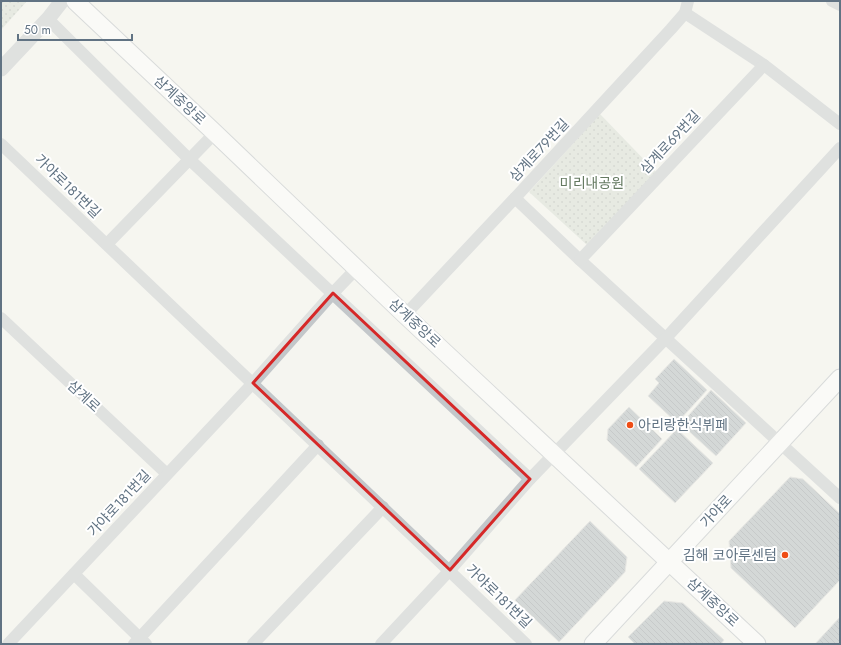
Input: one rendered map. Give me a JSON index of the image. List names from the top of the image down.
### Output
{
  "streets": {
    "main road": ["삼계중앙로", "가야로"],
    "street": [
      "삼계로69번길",
      "삼계로79번길",
      "가야로181번길",
      "삼계로"
    ]
  },
  "crossings": [
    ["삼계중앙로", "삼계로79번길"],
    ["삼계중앙로", "가야로"],
    ["가야로181번길", "삼계로"]
  ],
  "parks": ["미리내공원"],
  "places": ["아리랑한식뷔페", "김해 코아루센텀"],
  "scale_bar": "50 m"
}
